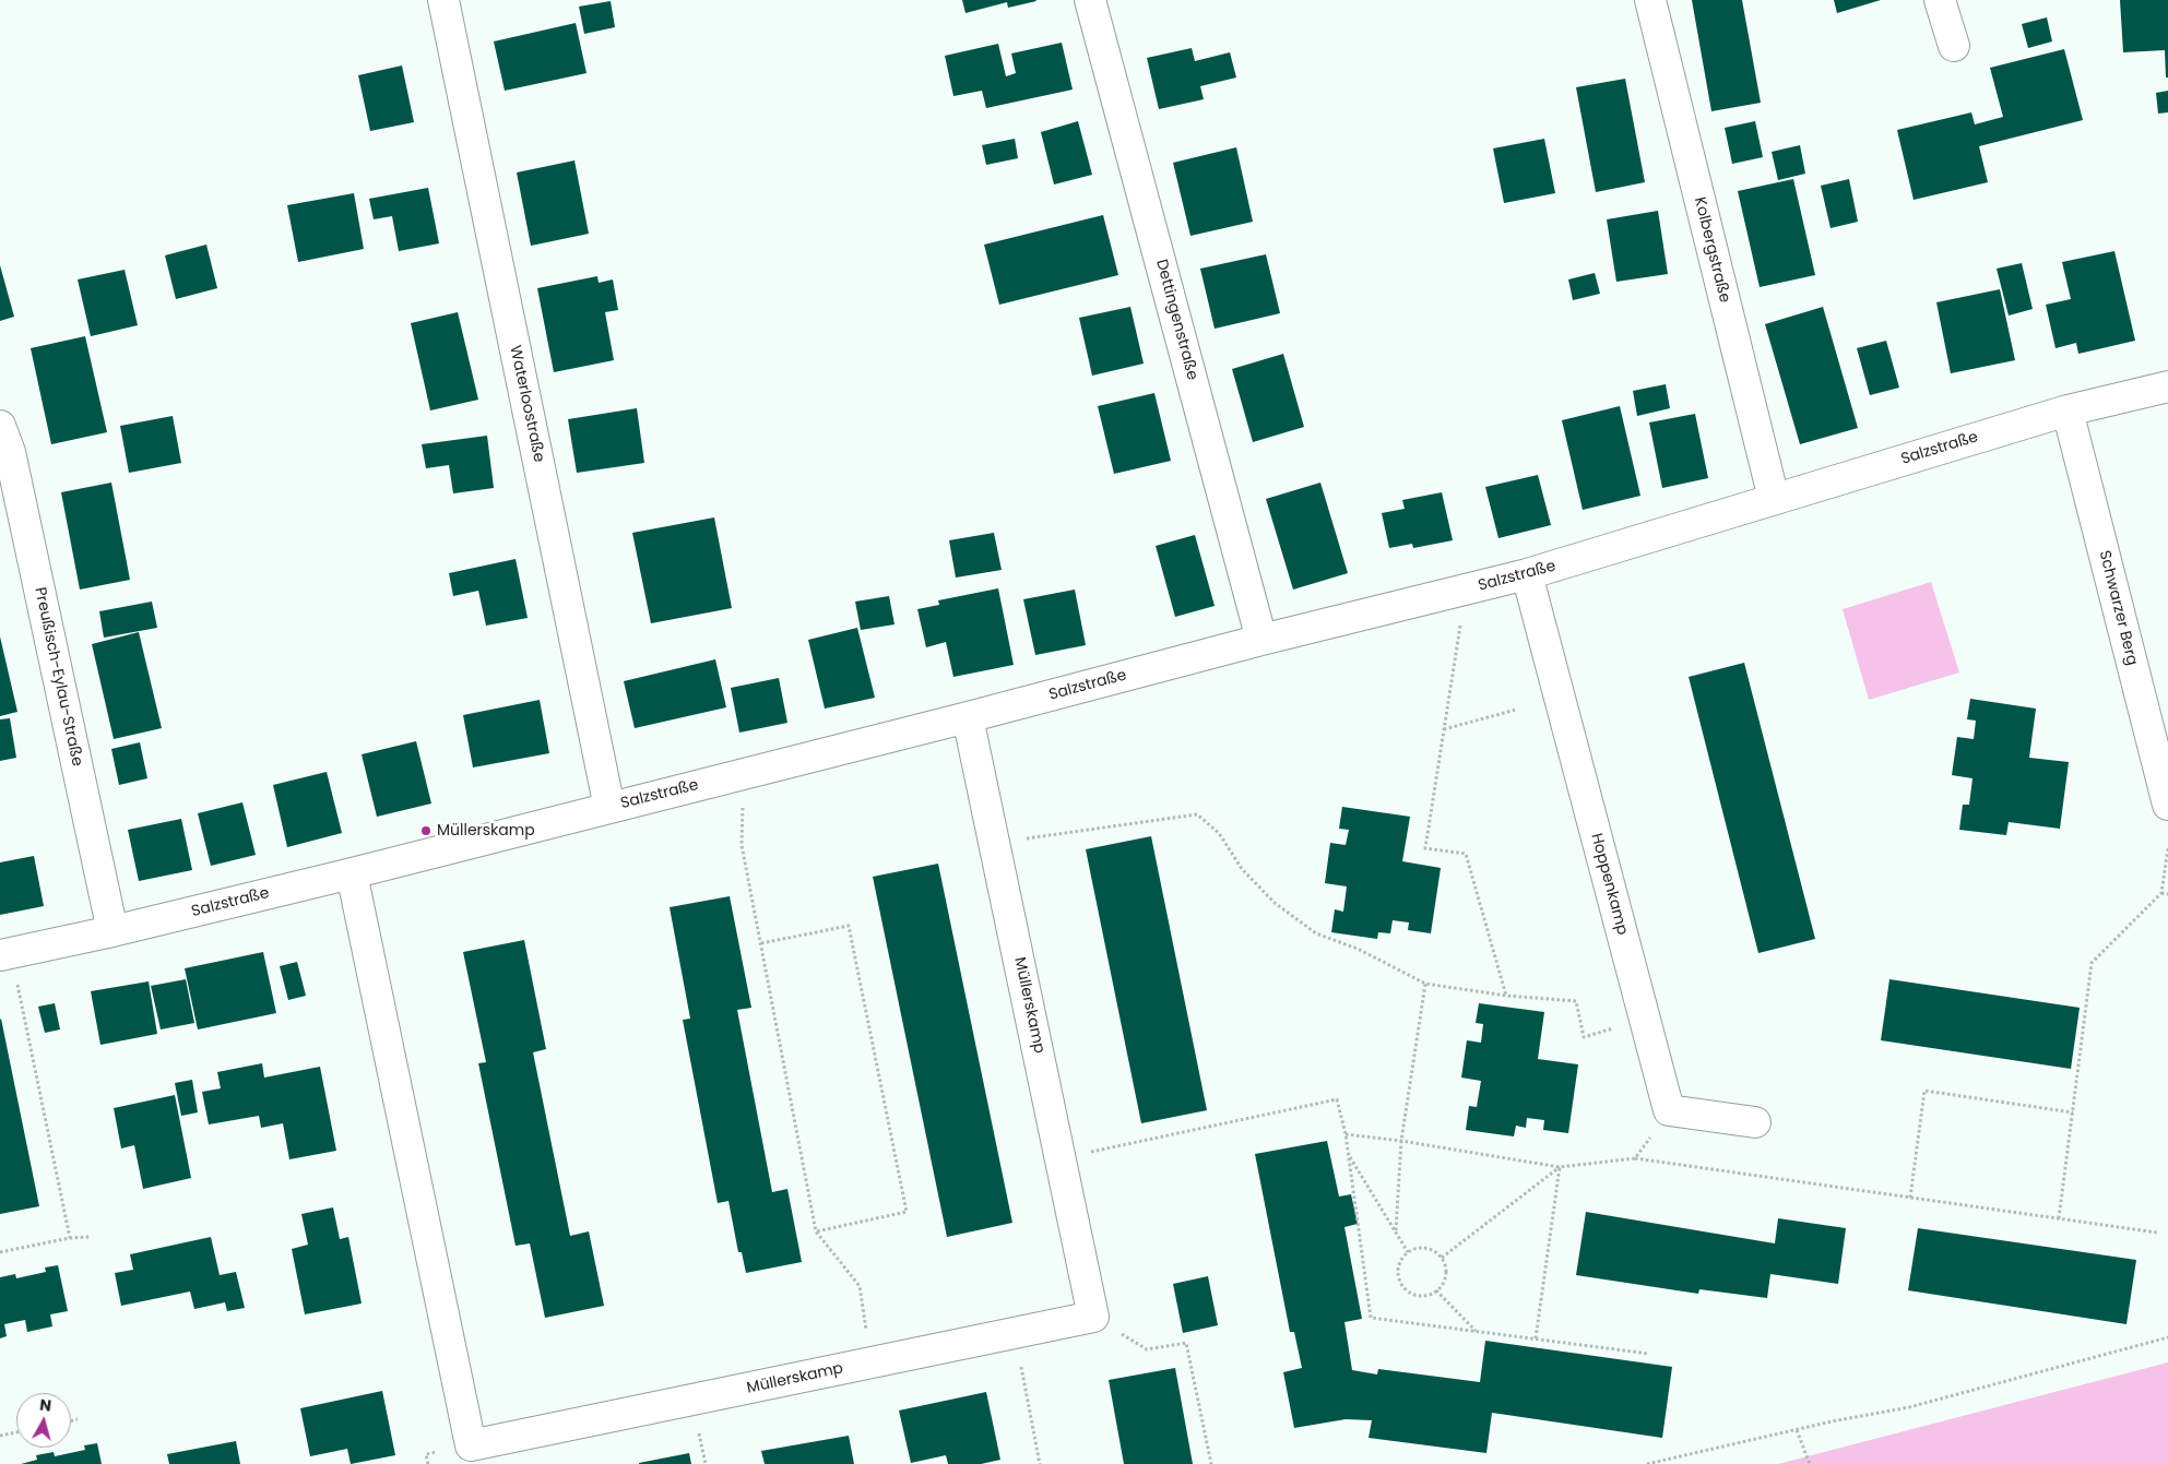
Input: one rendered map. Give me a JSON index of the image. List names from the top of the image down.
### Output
{
  "streets": {
    "street": [
      "Kolbergstraße",
      "Dettingenstraße",
      "Waterloostraße",
      "Salzstraße",
      "Schwarzer Berg",
      "Preußisch-Eylau-Straße",
      "Hoppenkamp",
      "Müllerskamp"
    ]
  },
  "crossings": [
    ["Kolbergstraße", "Salzstraße"],
    ["Dettingenstraße", "Salzstraße"],
    ["Waterloostraße", "Salzstraße"],
    ["Salzstraße", "Schwarzer Berg"],
    ["Salzstraße", "Preußisch-Eylau-Straße"],
    ["Salzstraße", "Hoppenkamp"],
    ["Salzstraße", "Müllerskamp"]
  ],
  "places": ["Müllerskamp"],
  "north": "top"
}
